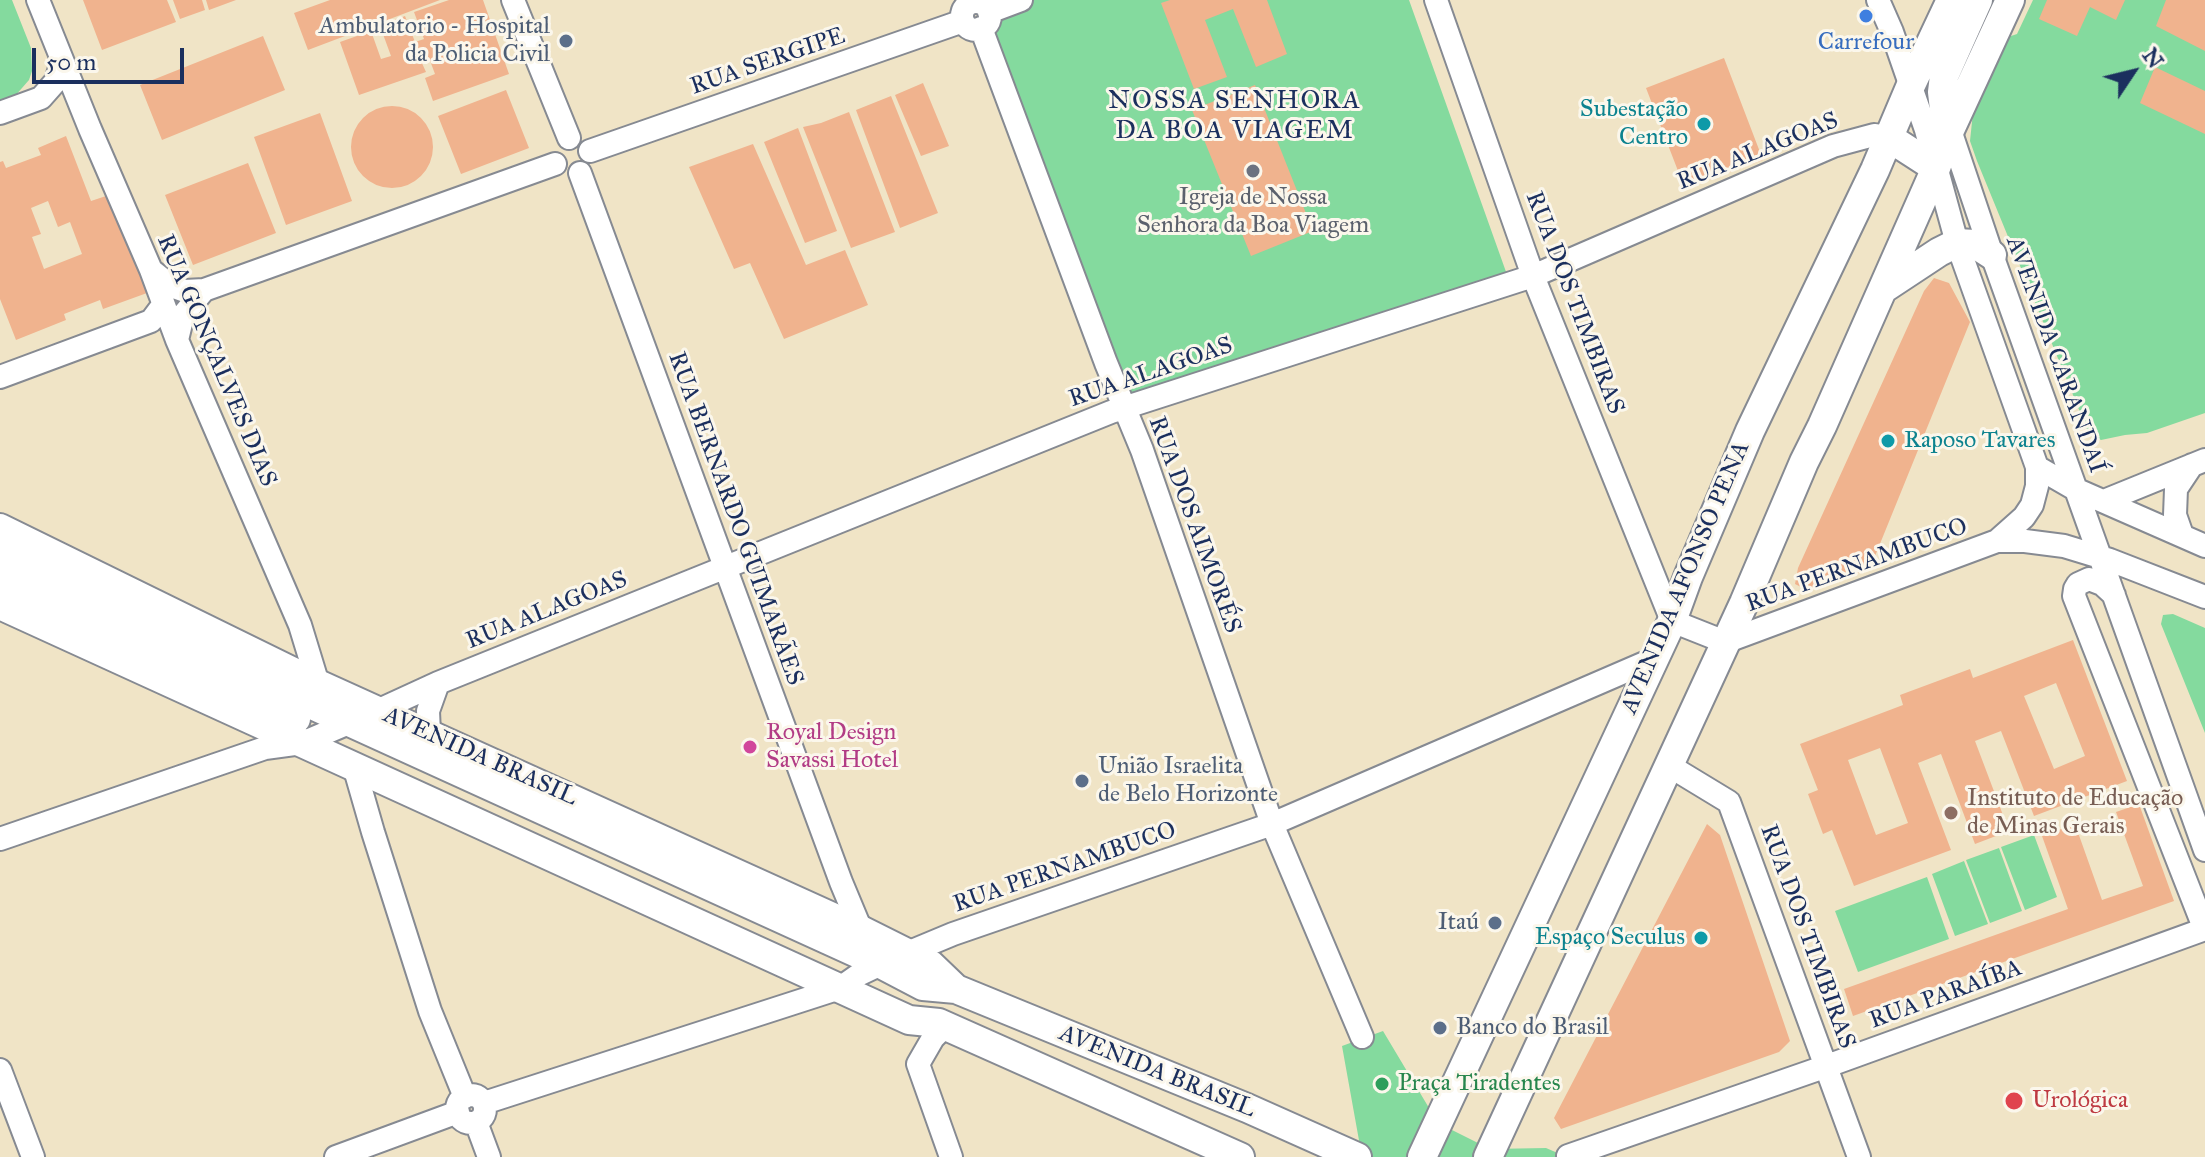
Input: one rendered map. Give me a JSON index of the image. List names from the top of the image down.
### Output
{
  "streets": {
    "main road": ["AVENIDA AFONSO PENA", "AVENIDA BRASIL"],
    "street": [
      "RUA SERGIPE",
      "RUA ALAGOAS",
      "RUA DOS TIMBIRAS",
      "AVENIDA CARANDAÍ",
      "RUA GONÇALVES DIAS",
      "RUA BERNARDO GUIMARÃES",
      "RUA DOS AIMORÉS",
      "RUA PERNAMBUCO",
      "RUA PARAÍBA"
    ]
  },
  "crossings": [
    ["RUA SERGIPE", "RUA BERNARDO GUIMARÃES"],
    ["RUA SERGIPE", "RUA DOS AIMORÉS"],
    ["RUA ALAGOAS", "RUA DOS TIMBIRAS"],
    ["RUA ALAGOAS", "RUA GONÇALVES DIAS"],
    ["RUA ALAGOAS", "RUA BERNARDO GUIMARÃES"],
    ["RUA ALAGOAS", "RUA DOS AIMORÉS"],
    ["RUA ALAGOAS", "AVENIDA AFONSO PENA"],
    ["RUA ALAGOAS", "AVENIDA BRASIL"],
    ["RUA DOS TIMBIRAS", "RUA PERNAMBUCO"],
    ["RUA DOS TIMBIRAS", "AVENIDA AFONSO PENA"],
    ["RUA DOS TIMBIRAS", "RUA PARAÍBA"],
    ["AVENIDA CARANDAÍ", "RUA PERNAMBUCO"],
    ["RUA GONÇALVES DIAS", "AVENIDA BRASIL"],
    ["RUA BERNARDO GUIMARÃES", "AVENIDA BRASIL"],
    ["RUA DOS AIMORÉS", "RUA PERNAMBUCO"],
    ["RUA PERNAMBUCO", "AVENIDA AFONSO PENA"],
    ["RUA PERNAMBUCO", "AVENIDA BRASIL"]
  ],
  "districts": ["NOSSA SENHORA DA BOA VIAGEM"],
  "places": [
    "Carrefour",
    "Ambulatorio - Hospital da Policia Civil",
    "Subestação Centro",
    "Igreja de Nossa Senhora da Boa Viagem",
    "Raposo Tavares",
    "Royal Design Savassi Hotel",
    "União Israelita de Belo Horizonte",
    "Instituto de Educação de Minas Gerais",
    "Itaú",
    "Espaço Seculus",
    "Banco do Brasil",
    "Praça Tiradentes",
    "Urológica"
  ],
  "scale_bar": "50 m",
  "north": "top right"
}
